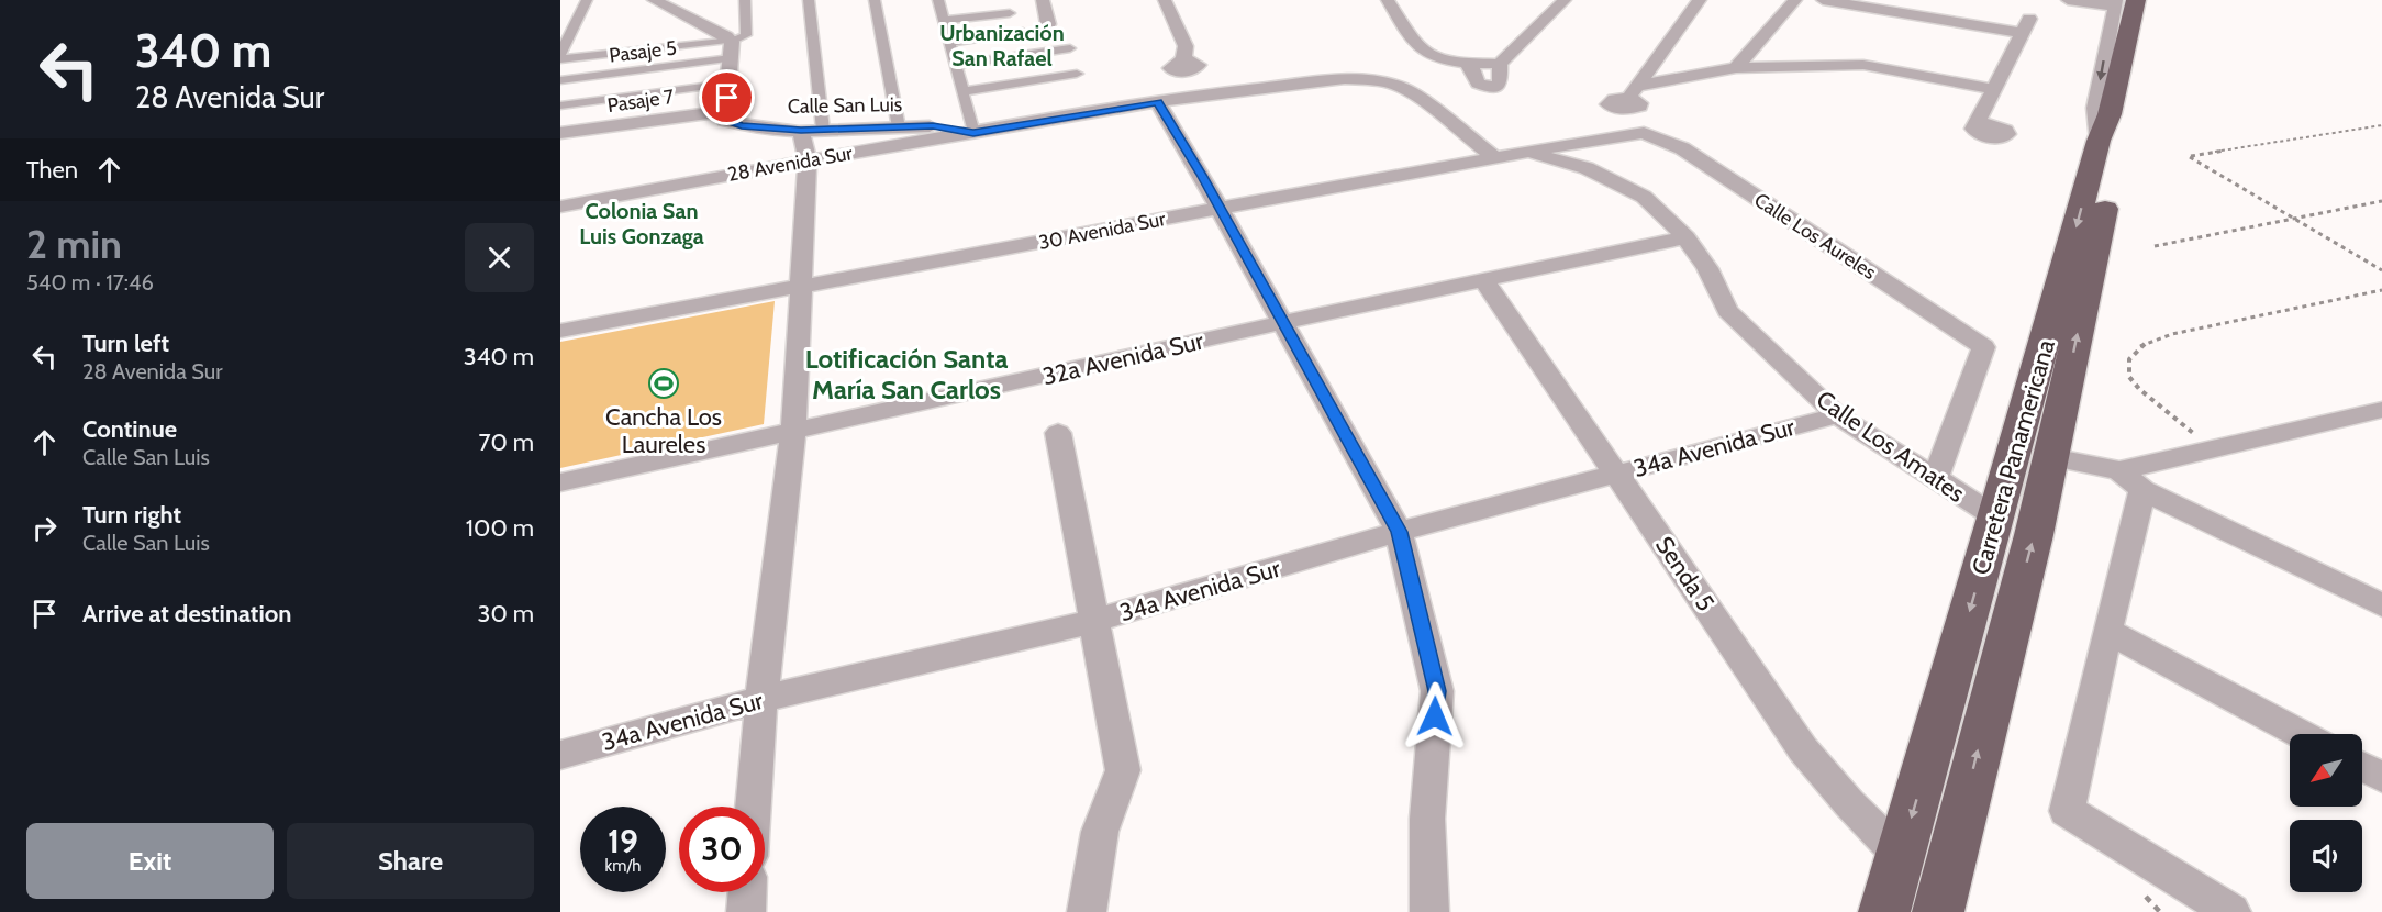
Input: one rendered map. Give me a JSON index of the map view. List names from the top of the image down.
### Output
{
  "streets": {
    "highway": ["Carretera Panamericana"],
    "street": [
      "Pasaje 5",
      "Pasaje 7",
      "Calle San Luis",
      "28 Avenida Sur",
      "30 Avenida Sur",
      "Calle Los Aureles",
      "32a Avenida Sur",
      "Calle Los Amates",
      "34a Avenida Sur",
      "Senda 5"
    ]
  },
  "crossings": [
    ["Pasaje 7", "Calle San Luis"],
    ["Calle San Luis", "28 Avenida Sur"],
    ["28 Avenida Sur", "30 Avenida Sur"],
    ["30 Avenida Sur", "Calle Los Aureles"],
    ["30 Avenida Sur", "Calle Los Amates"],
    ["Calle Los Aureles", "Calle Los Amates"],
    ["32a Avenida Sur", "Calle Los Amates"],
    ["32a Avenida Sur", "Senda 5"],
    ["Calle Los Amates", "34a Avenida Sur"],
    ["Calle Los Amates", "Carretera Panamericana"],
    ["34a Avenida Sur", "Senda 5"],
    ["Carretera Panamericana", "Senda 5"]
  ],
  "districts": ["Urbanización San Rafael", "Colonia San Luis Gonzaga", "Lotificación Santa María San Carlos"],
  "places": {
    "sports": ["Cancha Los Laureles"]
  },
  "north": "bottom left",
  "page": {
    "turn": ["340 m", "28 Avenida Sur"],
    "then": "Then",
    "heading": ["2 min", "540 m · 17:46"],
    "list": [
      {
        "name": "Turn left",
        "note": "28 Avenida Sur",
        "value": "340 m"
      },
      {
        "name": "Continue",
        "note": "Calle San Luis",
        "value": "70 m"
      },
      {
        "name": "Turn right",
        "note": "Calle San Luis",
        "value": "100 m"
      },
      {
        "name": "Arrive at destination",
        "value": "30 m"
      }
    ],
    "speed": "19 km/h",
    "limit": "30",
    "buttons": ["Exit", "Share"]
  }
}
